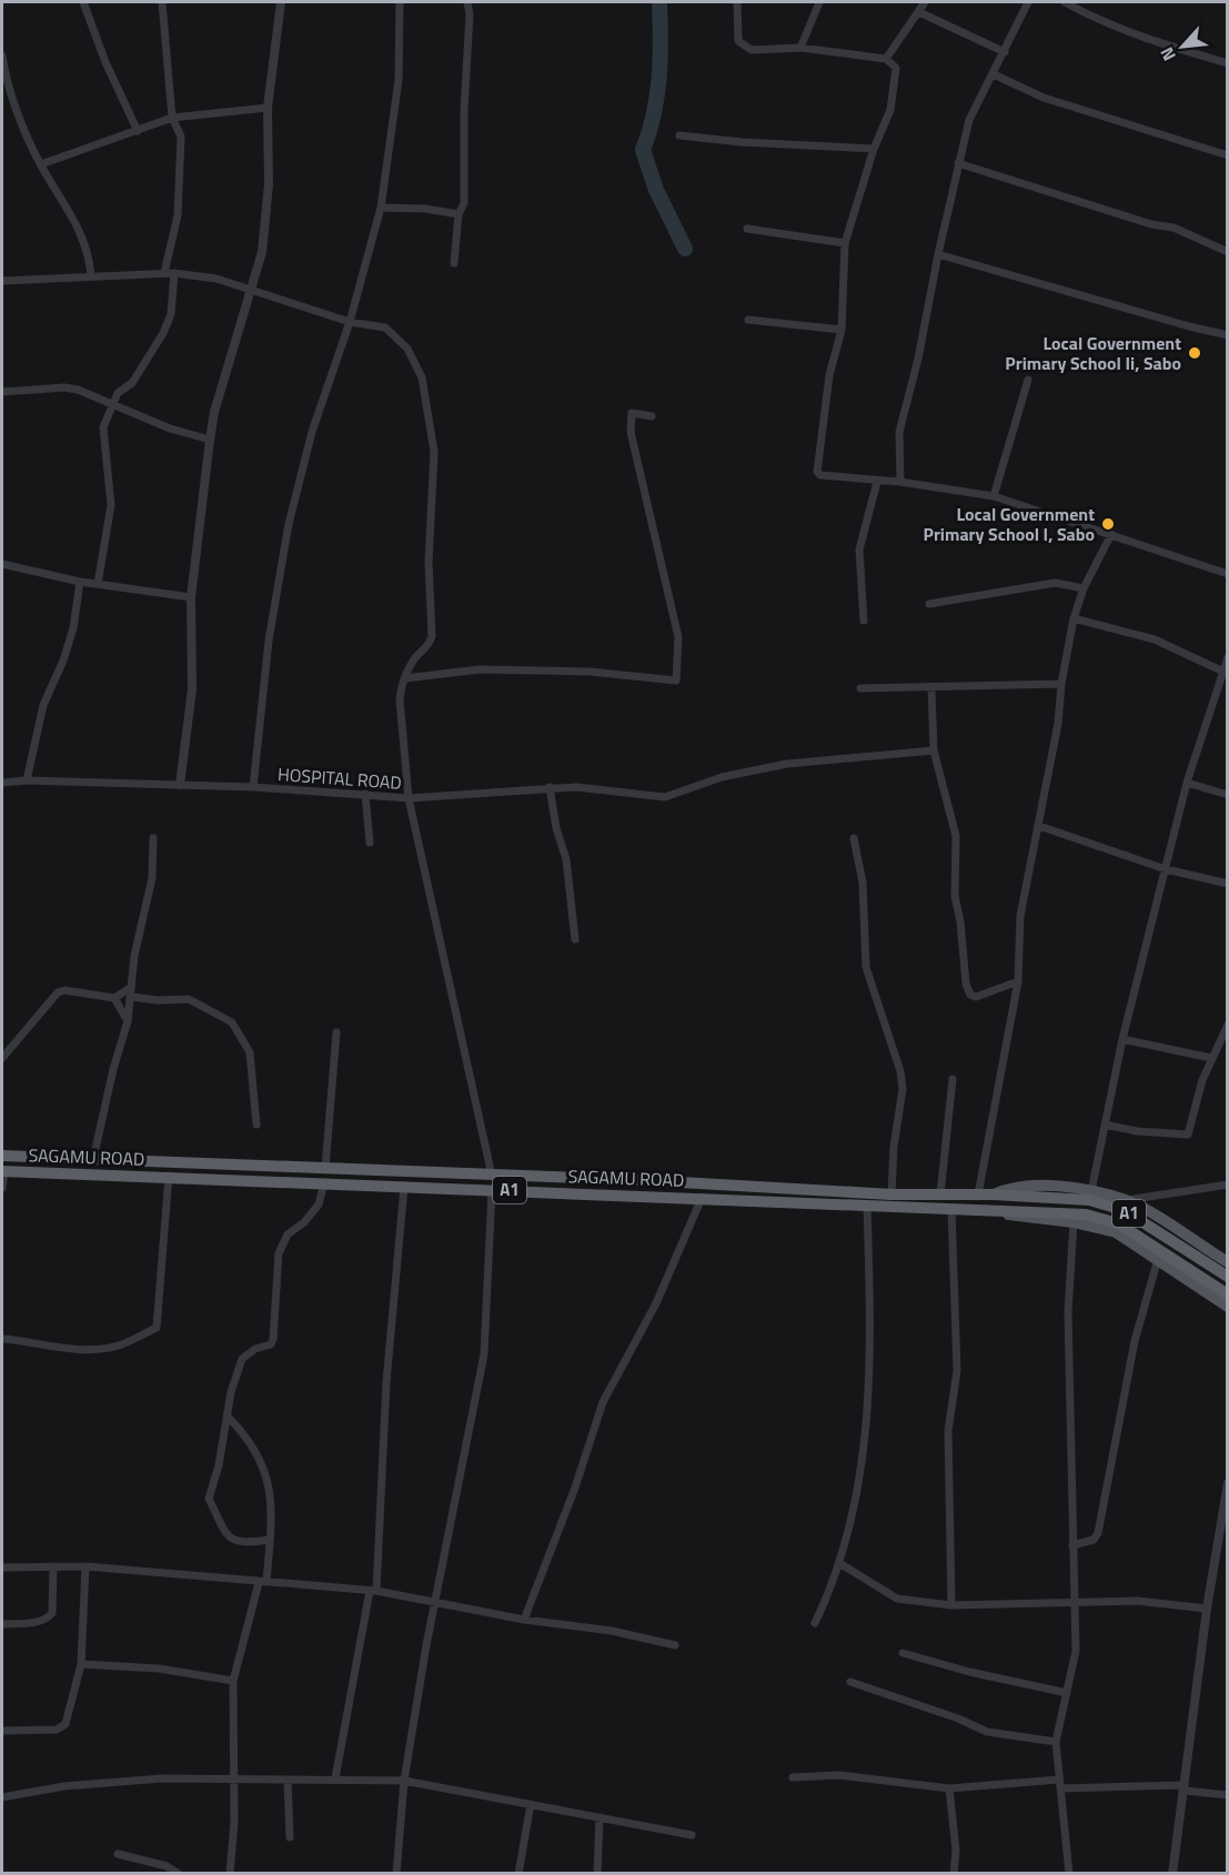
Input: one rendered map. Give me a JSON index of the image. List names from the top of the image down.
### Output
{
  "streets": {
    "highway": ["SAGAMU ROAD", "A1"],
    "street": ["HOSPITAL ROAD"]
  },
  "crossings": [
    ["HOSPITAL ROAD", "SAGAMU ROAD"]
  ],
  "places": ["Local Government Primary School Ii, Sabo", "Local Government Primary School I, Sabo"],
  "north": "bottom left"
}
